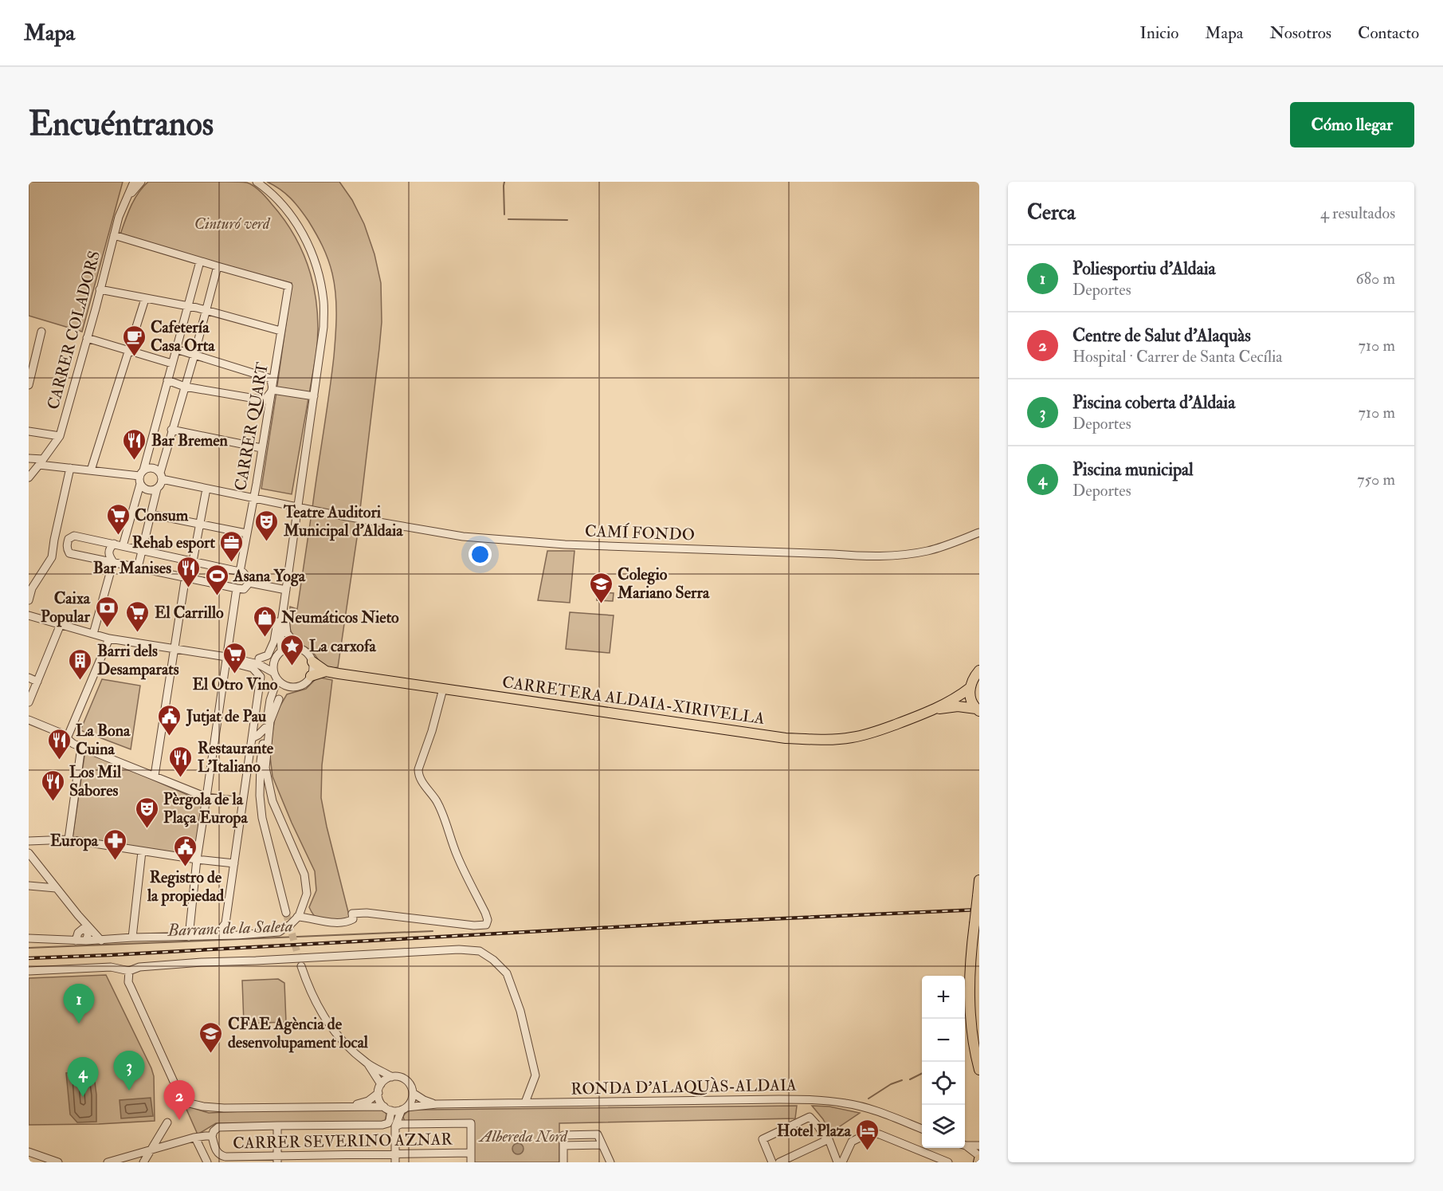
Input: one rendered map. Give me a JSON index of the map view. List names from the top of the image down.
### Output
{
  "streets": {
    "main road": ["CARRETERA ALDAIA-XIRIVELLA"],
    "street": [
      "CARRER COLADORS",
      "CARRER QUART",
      "CAMÍ FONDO",
      "RONDA D'ALAQUÀS-ALDAIA",
      "CARRER SEVERINO AZNAR"
    ]
  },
  "crossings": [
    ["CARRER QUART", "CAMÍ FONDO"]
  ],
  "water": ["Barranc de la Saleta"],
  "parks": ["Cinturó verd", "Albereda Nord"],
  "places": {
    "cafe": ["Cafetería Casa Orta"],
    "restaurant": [
      "Bar Bremen",
      "Bar Manises",
      "La Bona Cuina",
      "Restaurante L'Italiano",
      "Los Mil Sabores"
    ],
    "supermarket": ["Consum", "El Carrillo", "El Otro Vino"],
    "theatre": ["Teatre Auditori Municipal d'Aldaia", "Pèrgola de la Plaça Europa"],
    "office": ["Rehab esport"],
    "sports": ["Asana Yoga"],
    "school or university": ["Colegio Mariano Serra", "CFAE Agència de desenvolupament local"],
    "bank": ["Caixa Popular"],
    "shop": ["Neumáticos Nieto"],
    "place": ["La carxofa"],
    "building": ["Barri dels Desamparats"],
    "public building": ["Jutjat de Pau", "Registro de la propiedad"],
    "pharmacy": ["Europa"],
    "hotel": ["Hotel Plaza"]
  },
  "page": {
    "header": "Mapa",
    "nav": [
      "Inicio",
      "Mapa",
      "Nosotros",
      "Contacto"
    ],
    "buttons": "Cómo llegar",
    "title": "Encuéntranos",
    "heading": ["Cerca", "4 resultados"],
    "list": [
      {
        "mark": "1",
        "name": "Poliesportiu d'Aldaia",
        "note": "Deportes",
        "value": "680 m"
      },
      {
        "mark": "2",
        "name": "Centre de Salut d'Alaquàs",
        "note": "Hospital · Carrer de Santa Cecília",
        "value": "710 m"
      },
      {
        "mark": "3",
        "name": "Piscina coberta d'Aldaia",
        "note": "Deportes",
        "value": "710 m"
      },
      {
        "mark": "4",
        "name": "Piscina municipal",
        "note": "Deportes",
        "value": "750 m"
      }
    ],
    "map_buttons": ["+", "−"],
    "pins": [
      "1",
      "3",
      "4",
      "2"
    ]
  }
}
